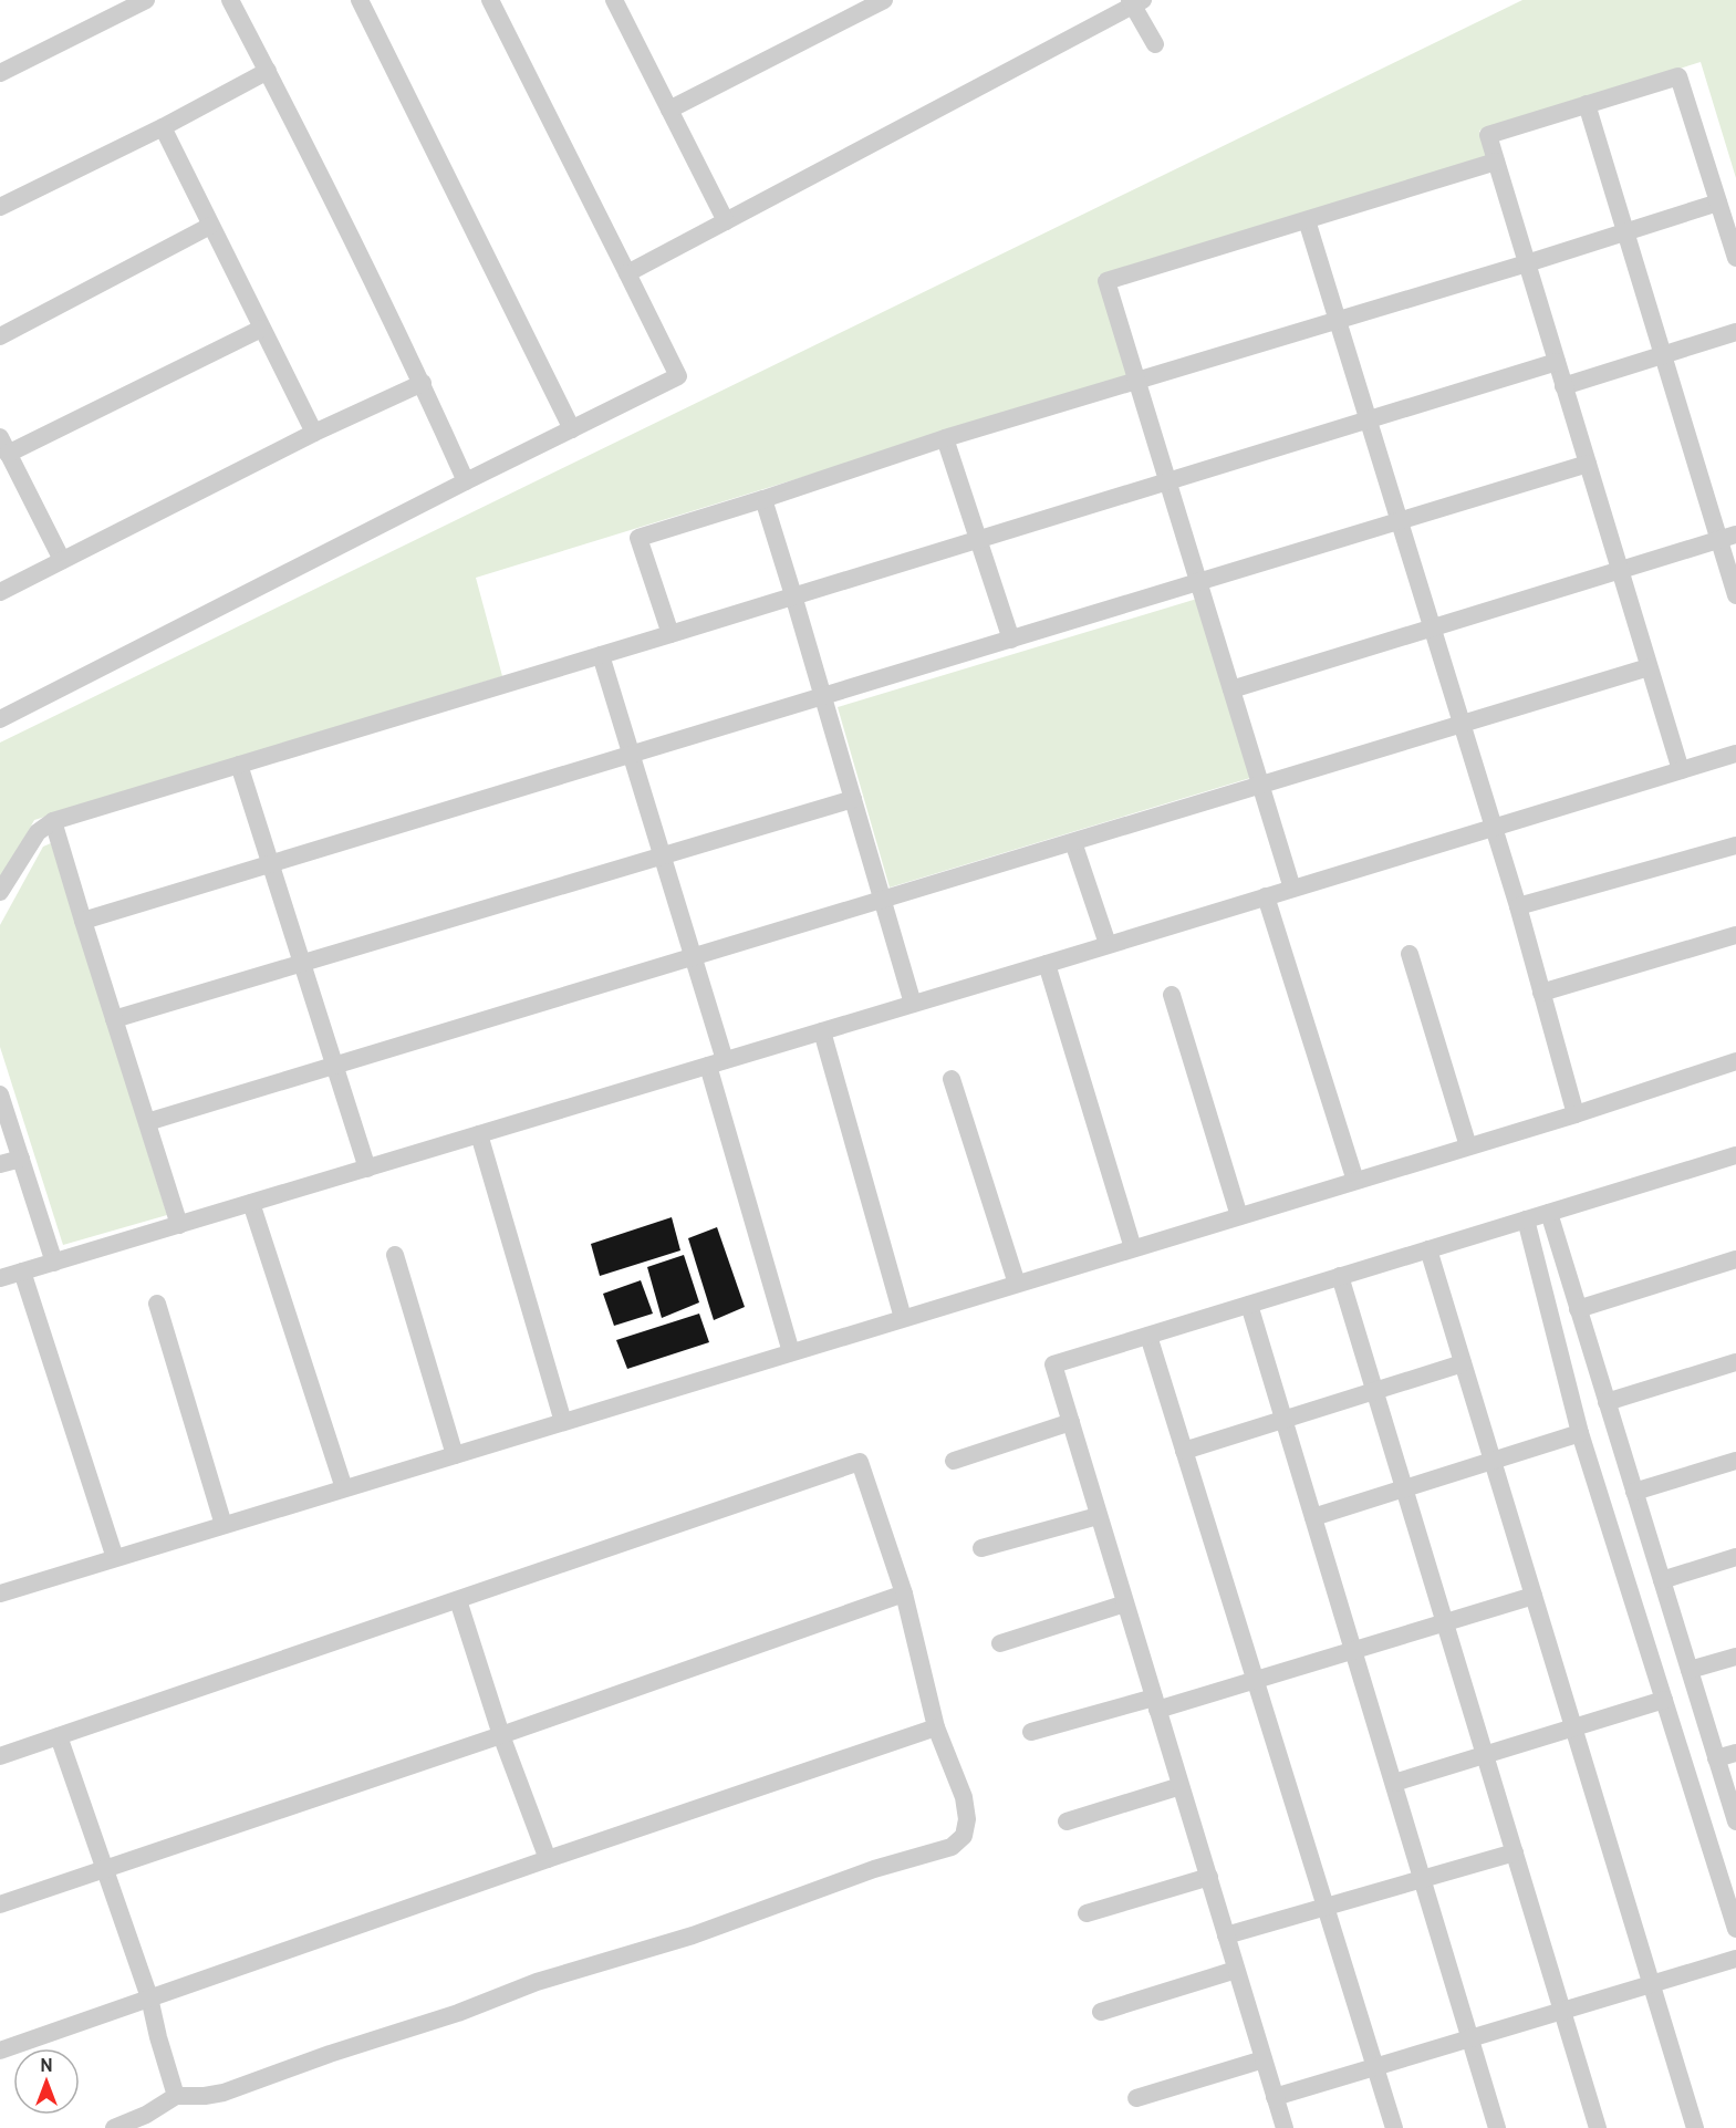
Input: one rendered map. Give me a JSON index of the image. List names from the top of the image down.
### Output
{
  "north": "top"
}
